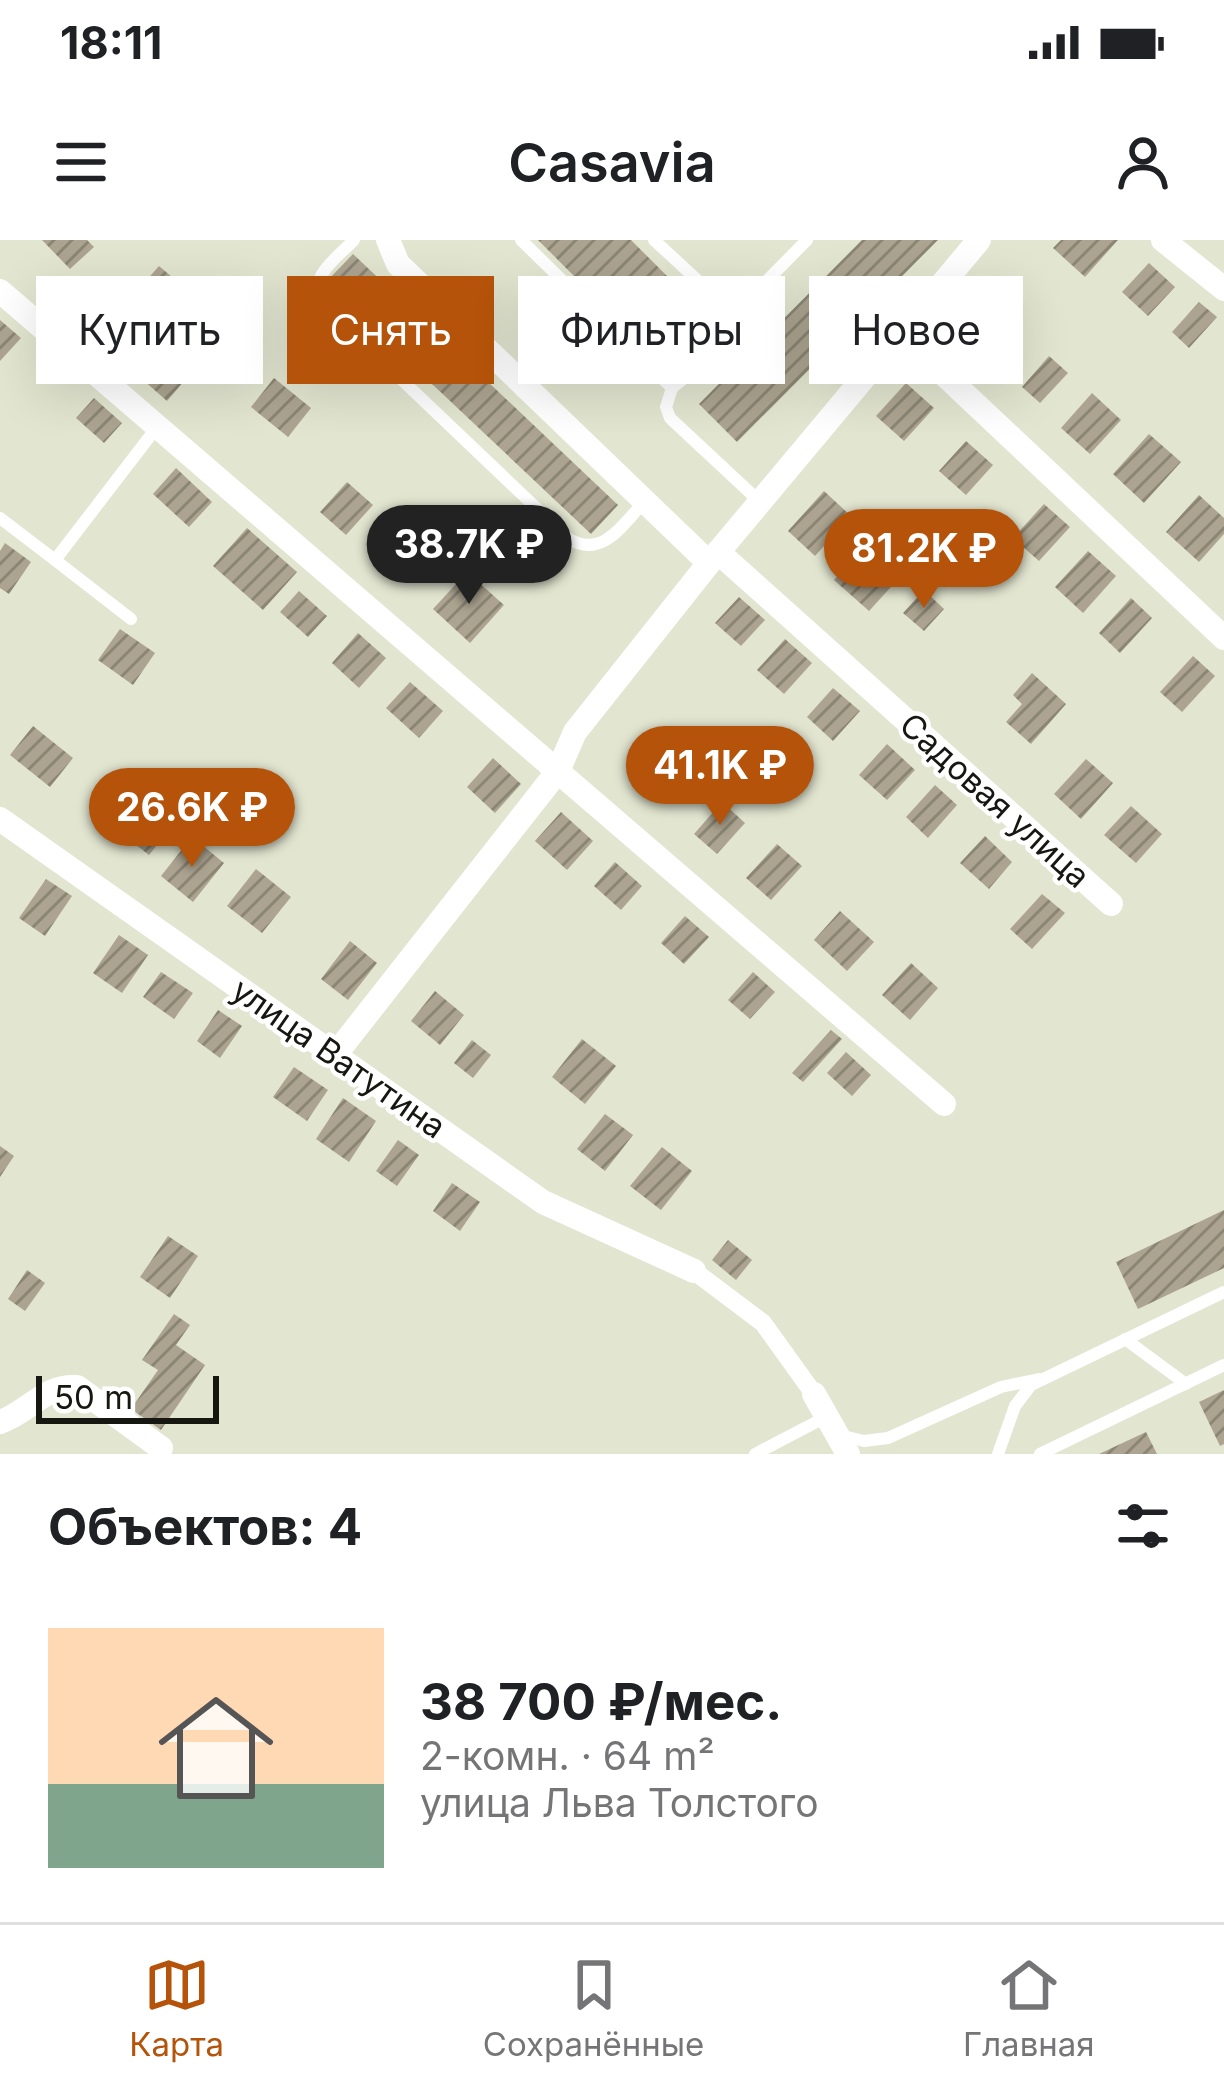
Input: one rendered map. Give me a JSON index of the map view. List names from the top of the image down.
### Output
{
  "streets": {
    "street": ["Садовая улица", "улица Ватутина"]
  },
  "scale_bar": "50 m",
  "page": {
    "status": "18:11",
    "header": "Casavia",
    "chip": [
      "Купить",
      "Снять",
      "Фильтры",
      "Новое"
    ],
    "price": [
      "38.7K ₽",
      "81.2K ₽",
      "41.1K ₽",
      "26.6K ₽"
    ],
    "scale": "50 m",
    "heading": "Объектов: 4",
    "list": [
      {
        "name": "38 700 ₽/мес.",
        "note": "2-комн. · 64 m² · улица Льва Толстого"
      }
    ],
    "tabs": ["Карта", "Сохранённые", "Главная"]
  }
}
